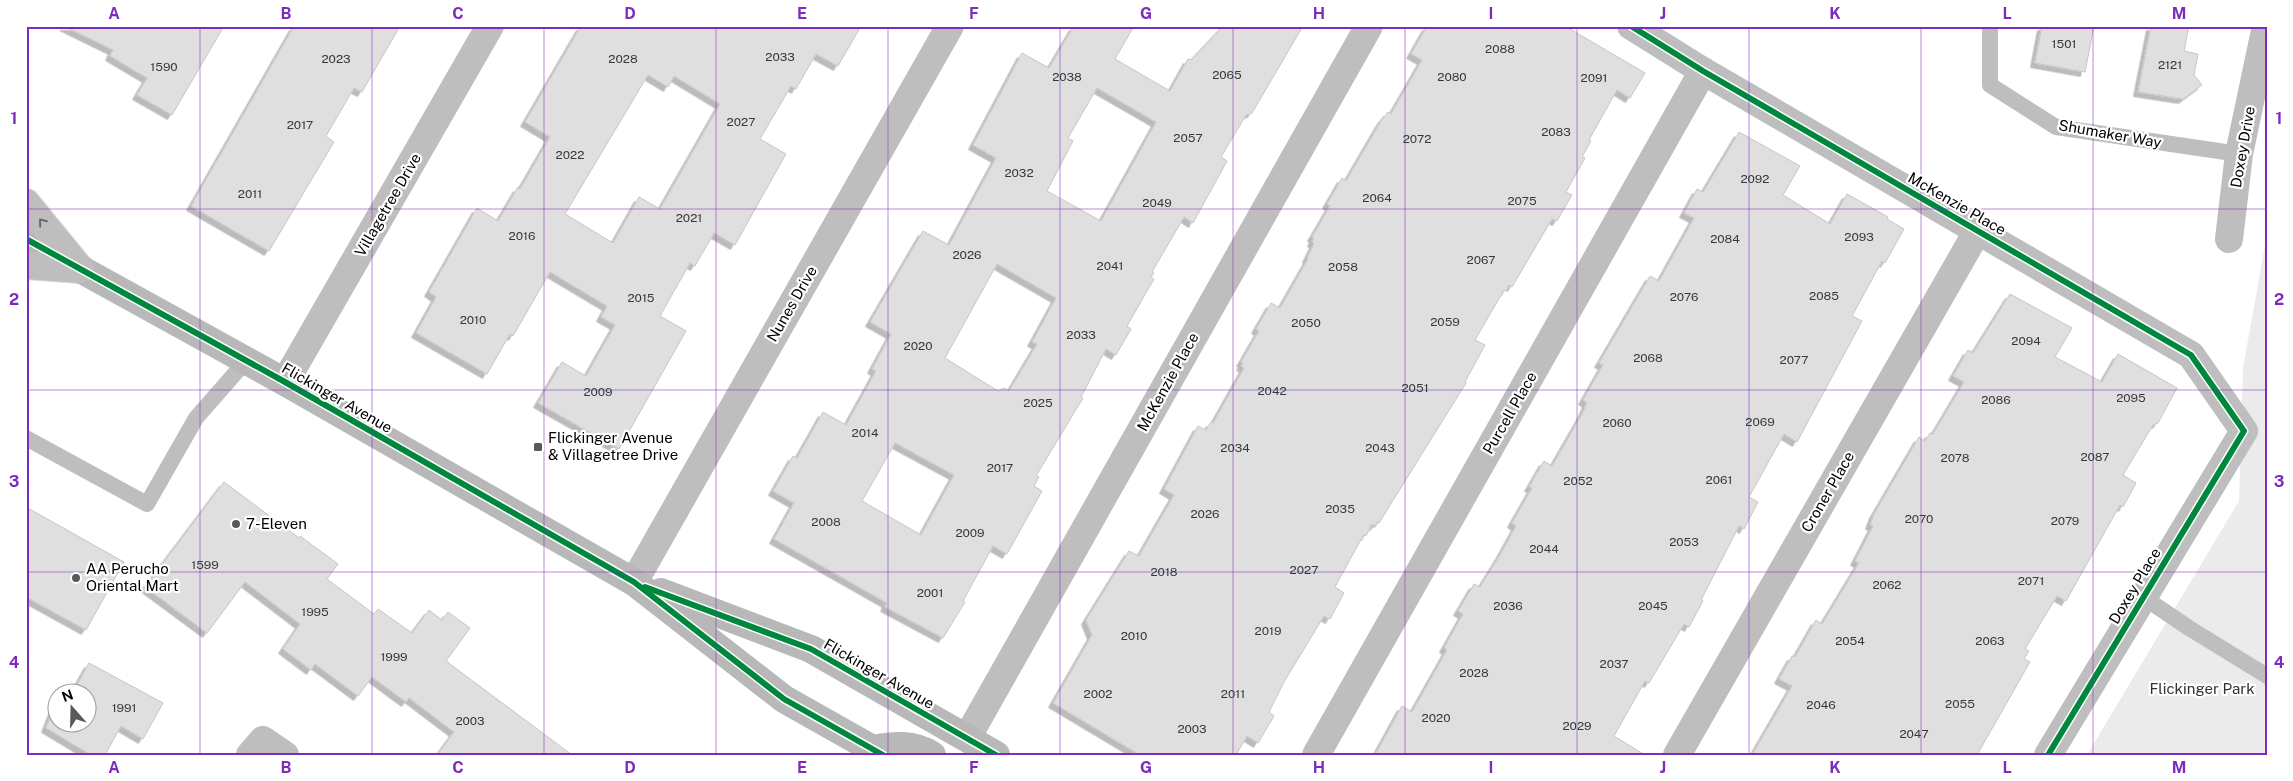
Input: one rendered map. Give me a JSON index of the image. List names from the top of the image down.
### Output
{
  "streets": {
    "main road": ["Flickinger Avenue"],
    "street": [
      "Doxey Drive",
      "McKenzie Place",
      "Villagetree Drive",
      "Nunes Drive",
      "Purcell Place",
      "Croner Place",
      "Doxey Place"
    ],
    "lane": ["Shumaker Way"]
  },
  "crossings": [
    ["Shumaker Way", "Doxey Drive"],
    ["McKenzie Place", "Flickinger Avenue"],
    ["McKenzie Place", "Purcell Place"],
    ["McKenzie Place", "Croner Place"],
    ["McKenzie Place", "Doxey Place"],
    ["Villagetree Drive", "Flickinger Avenue"],
    ["Nunes Drive", "Flickinger Avenue"]
  ],
  "parks": ["Flickinger Park"],
  "places": {
    "transit": ["Flickinger Avenue & Villagetree Drive"],
    "other": ["7-Eleven", "AA Perucho Oriental Mart"]
  },
  "house_numbers": [
    "1501",
    "2088",
    "2033",
    "2023",
    "2028",
    "2121",
    "1590",
    "2065",
    "2038",
    "2080",
    "2091",
    "2027",
    "2017",
    "2083",
    "2057",
    "2072",
    "2022",
    "2032",
    "2092",
    "2011",
    "2064",
    "2075",
    "2049",
    "2021",
    "2016",
    "2093",
    "2084",
    "2026",
    "2067",
    "2041",
    "2058",
    "2085",
    "2076",
    "2015",
    "2010",
    "2059",
    "2050",
    "2033",
    "2094",
    "2020",
    "2068",
    "2077",
    "2051",
    "2042",
    "2009",
    "2095",
    "2086",
    "2025",
    "2069",
    "2060",
    "2014",
    "2034",
    "2043",
    "2087",
    "2078",
    "2017",
    "2061",
    "2052",
    "2035",
    "2026",
    "2070",
    "2079",
    "2008",
    "2009",
    "2053",
    "2044",
    "1599",
    "2027",
    "2018",
    "2071",
    "2062",
    "2001",
    "2036",
    "2045",
    "1995",
    "2019",
    "2010",
    "2054",
    "2063",
    "1999",
    "2037",
    "2028",
    "2002",
    "2011",
    "2055",
    "2046",
    "1991",
    "2020",
    "2003",
    "2029",
    "2003",
    "2047"
  ],
  "north": "top",
  "grid": {
    "columns": [
      "A",
      "B",
      "C",
      "D",
      "E",
      "F",
      "G",
      "H",
      "I",
      "J",
      "K",
      "L",
      "M"
    ],
    "rows": [
      "1",
      "2",
      "3",
      "4"
    ]
  }
}
